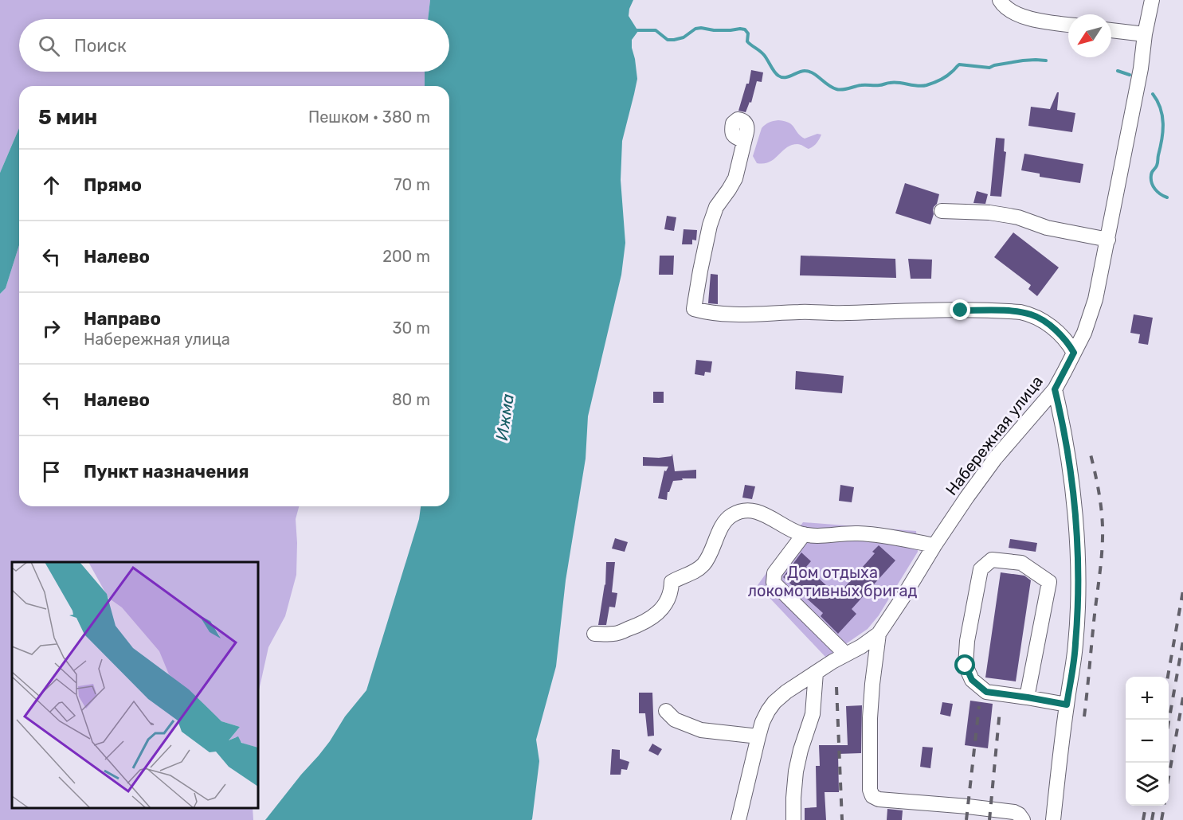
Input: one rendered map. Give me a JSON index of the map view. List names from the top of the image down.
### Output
{
  "streets": {
    "street": ["Набережная улица"]
  },
  "water": ["Ижма"],
  "parks": ["Дом отдыха локомотивных бригад"],
  "north": "bottom left",
  "page": {
    "search": "Поиск",
    "heading": ["5 мин", "Пешком · 380 m"],
    "list": [
      ["Прямо", "70 m"],
      ["Налево", "200 m"],
      ["Направо", "Набережная улица", "30 m"],
      ["Налево", "80 m"],
      "Пункт назначения"
    ],
    "map_buttons": ["+", "−"]
  }
}
